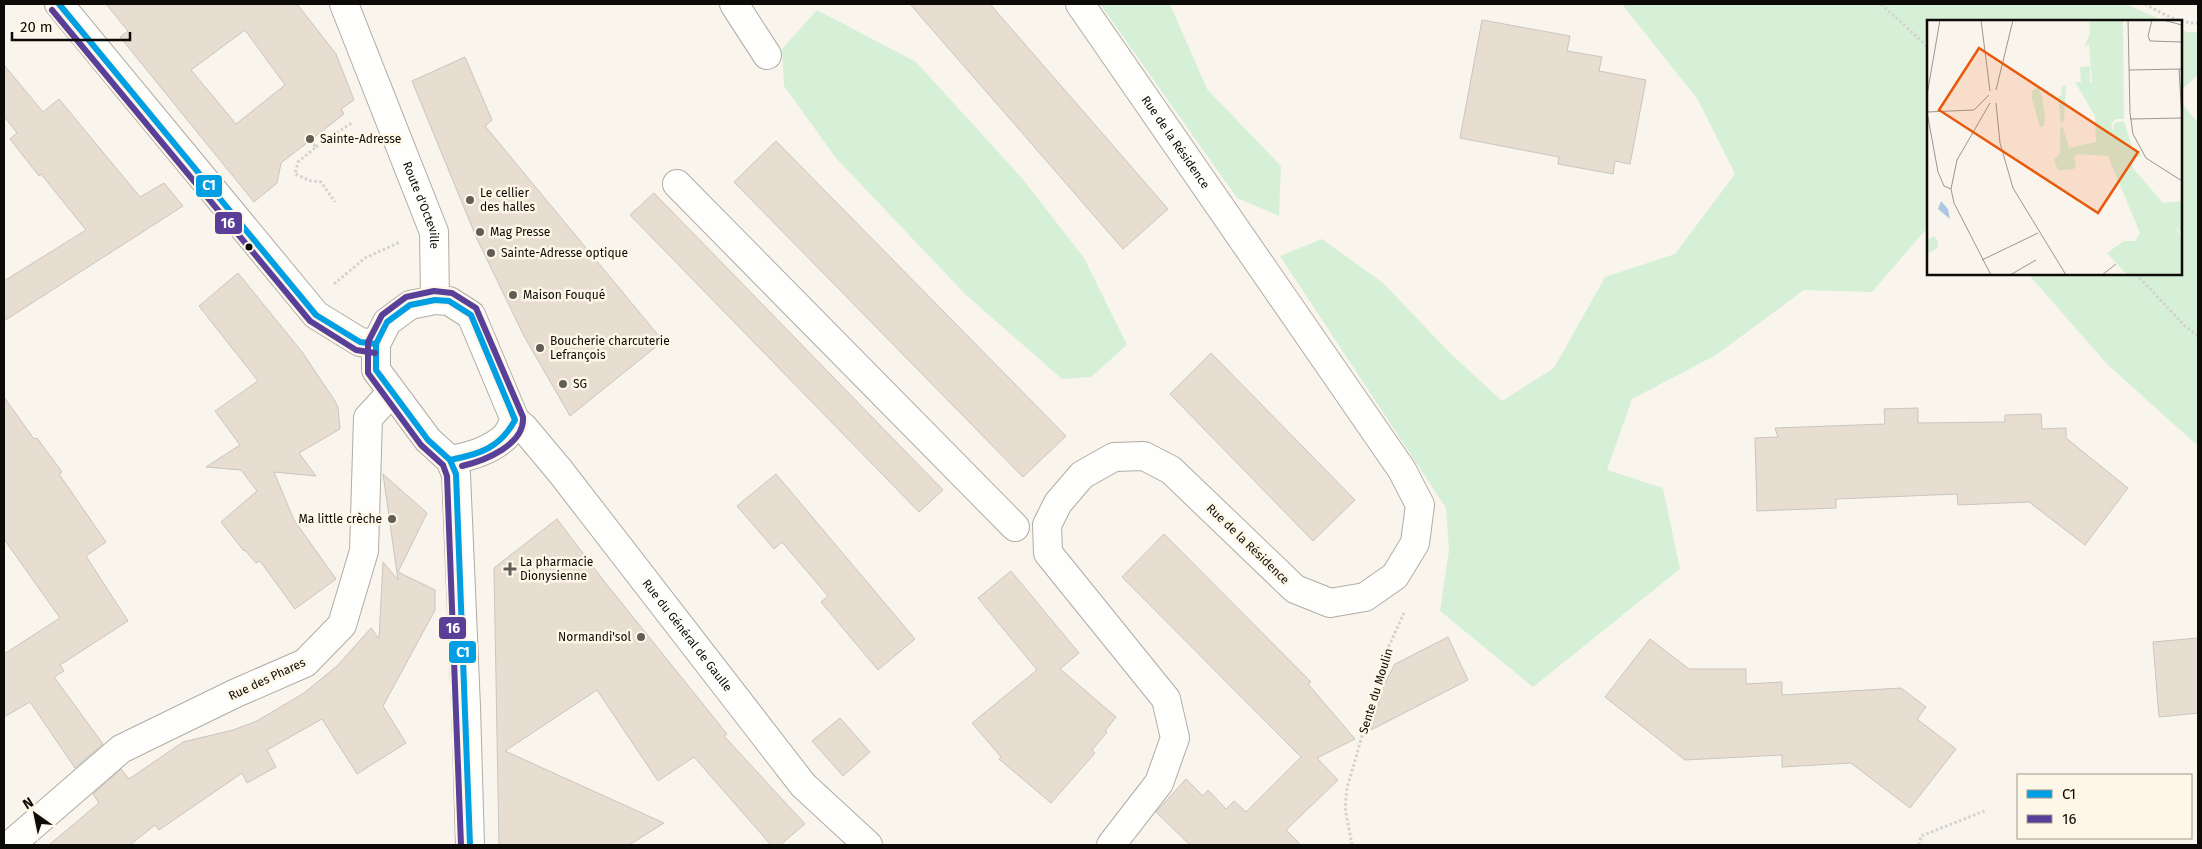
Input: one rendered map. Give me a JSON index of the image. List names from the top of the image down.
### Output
{
  "streets": {
    "main road": [
      "Rue de la Résidence",
      "Route d'Octeville",
      "Rue du Général de Gaulle",
      "Rue des Phares"
    ],
    "path": ["Sente du Moulin"]
  },
  "crossings": [
    ["Route d'Octeville", "Rue du Général de Gaulle"],
    ["Route d'Octeville", "Rue des Phares"],
    ["Rue du Général de Gaulle", "Rue des Phares"]
  ],
  "places": {
    "other": [
      "Sainte-Adresse",
      "Le cellier des halles",
      "Mag Presse",
      "Sainte-Adresse optique",
      "Maison Fouqué",
      "Boucherie charcuterie Lefrançois",
      "SG",
      "Ma little crèche",
      "Normandi'sol"
    ],
    "health": ["La pharmacie Dionysienne"]
  },
  "lines": ["transit line C1", "transit line 16"],
  "legend": ["C1", "16"],
  "scale_bar": "20 m",
  "north": "top left"
}
